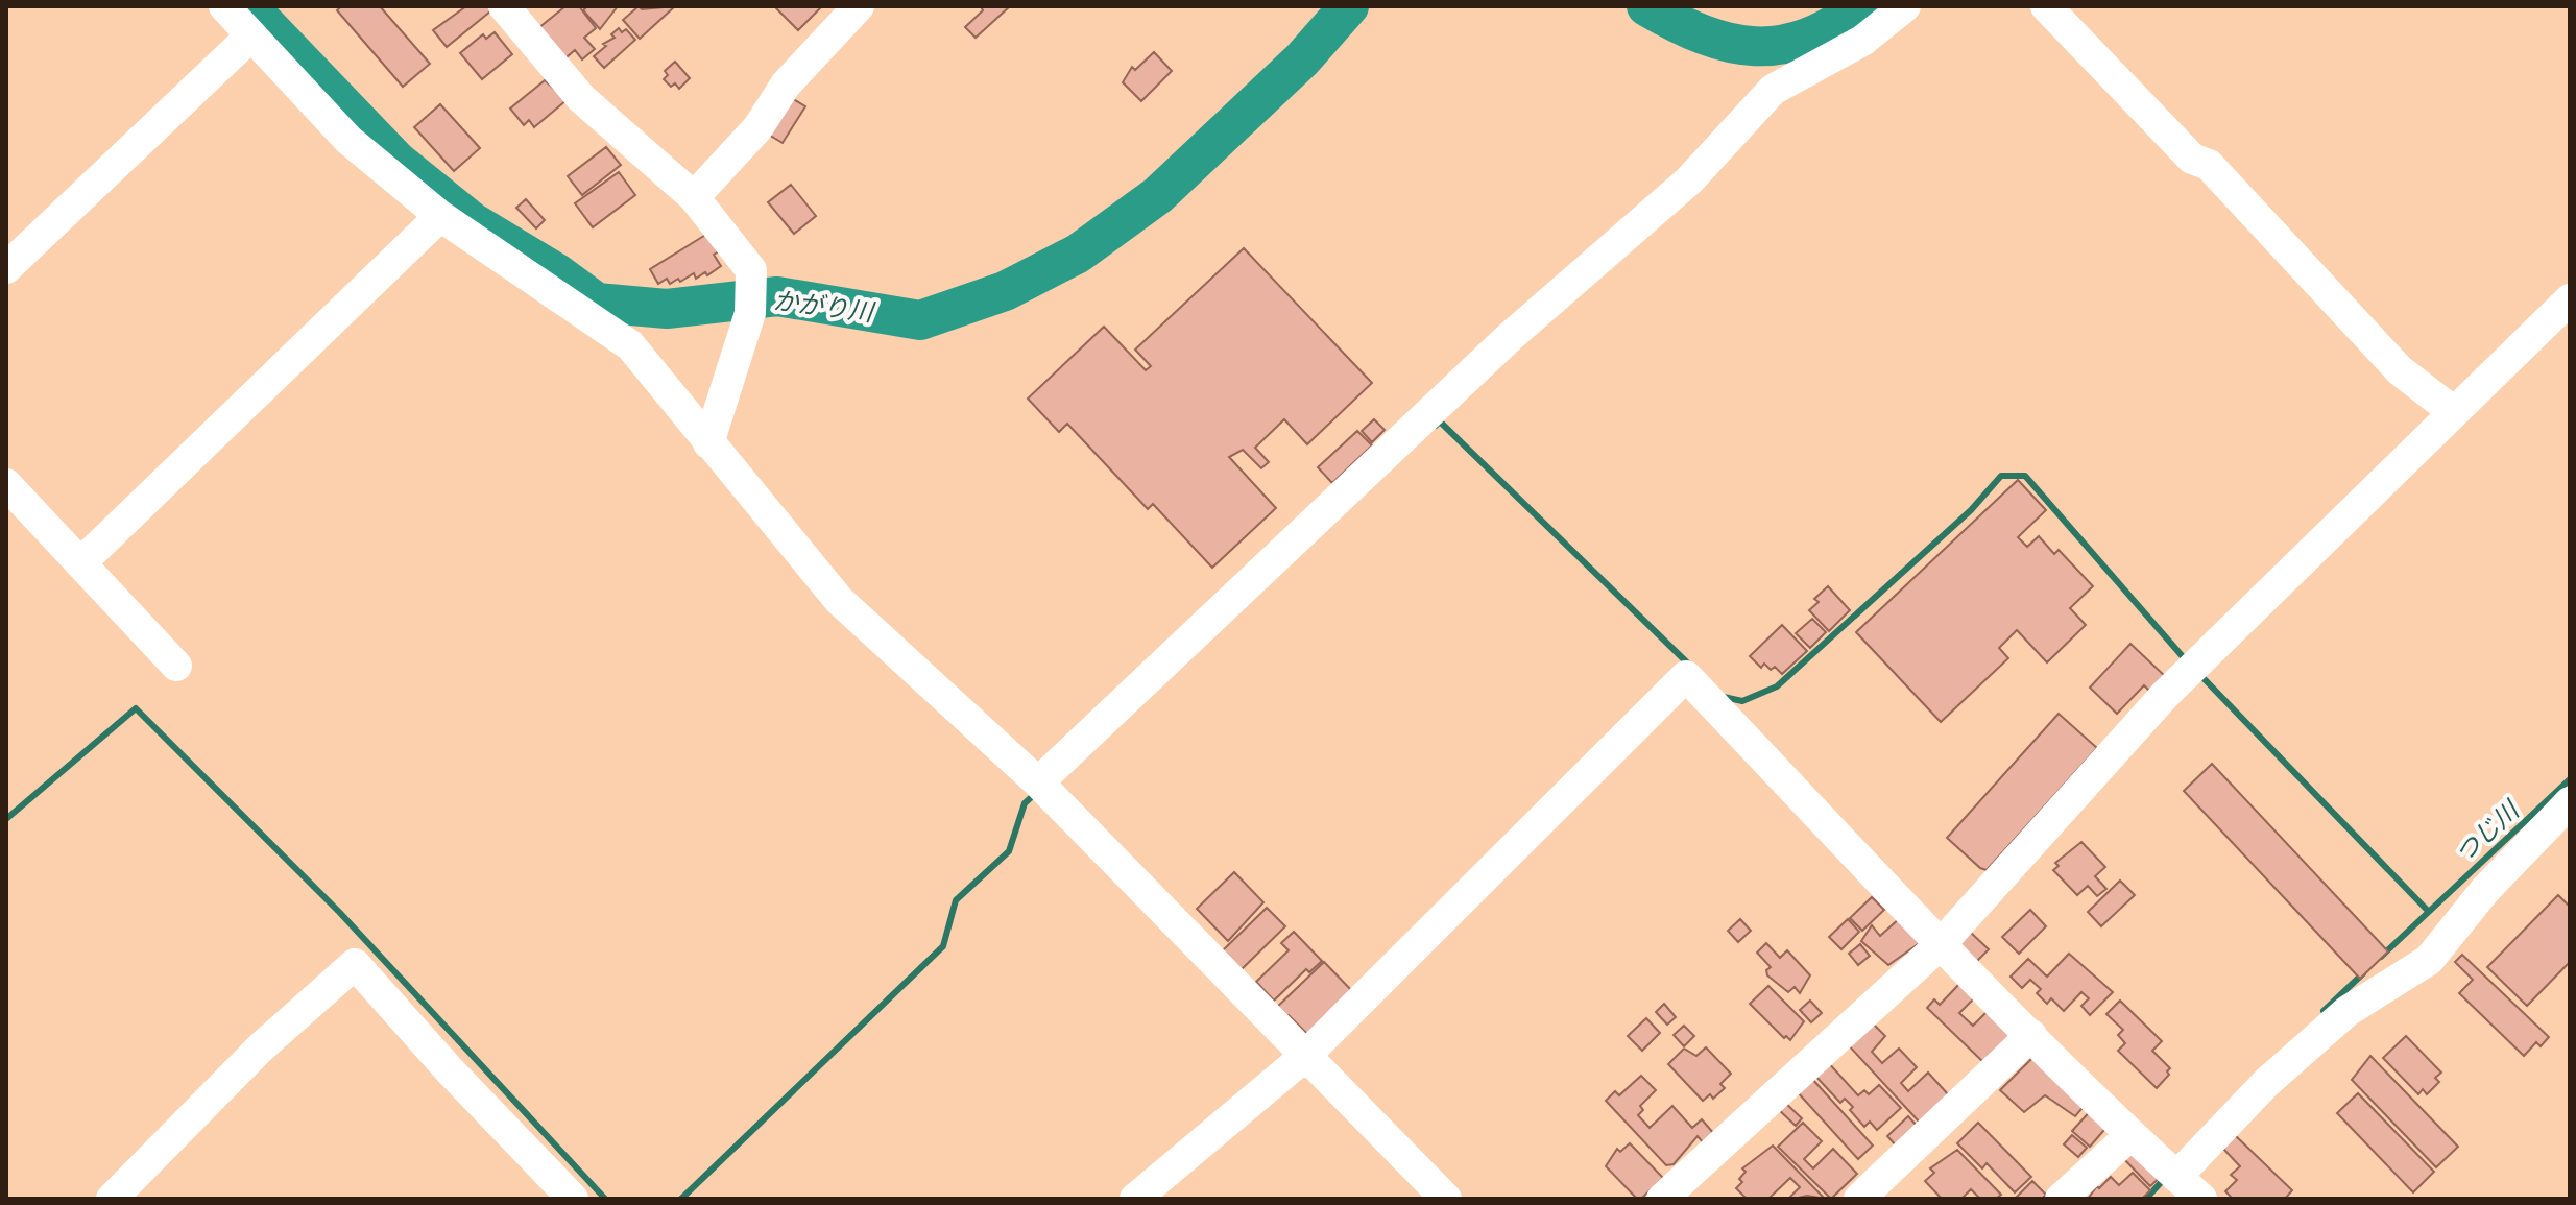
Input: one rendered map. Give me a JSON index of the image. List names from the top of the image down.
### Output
{
  "water": ["かがり川", "つじ川"]
}
